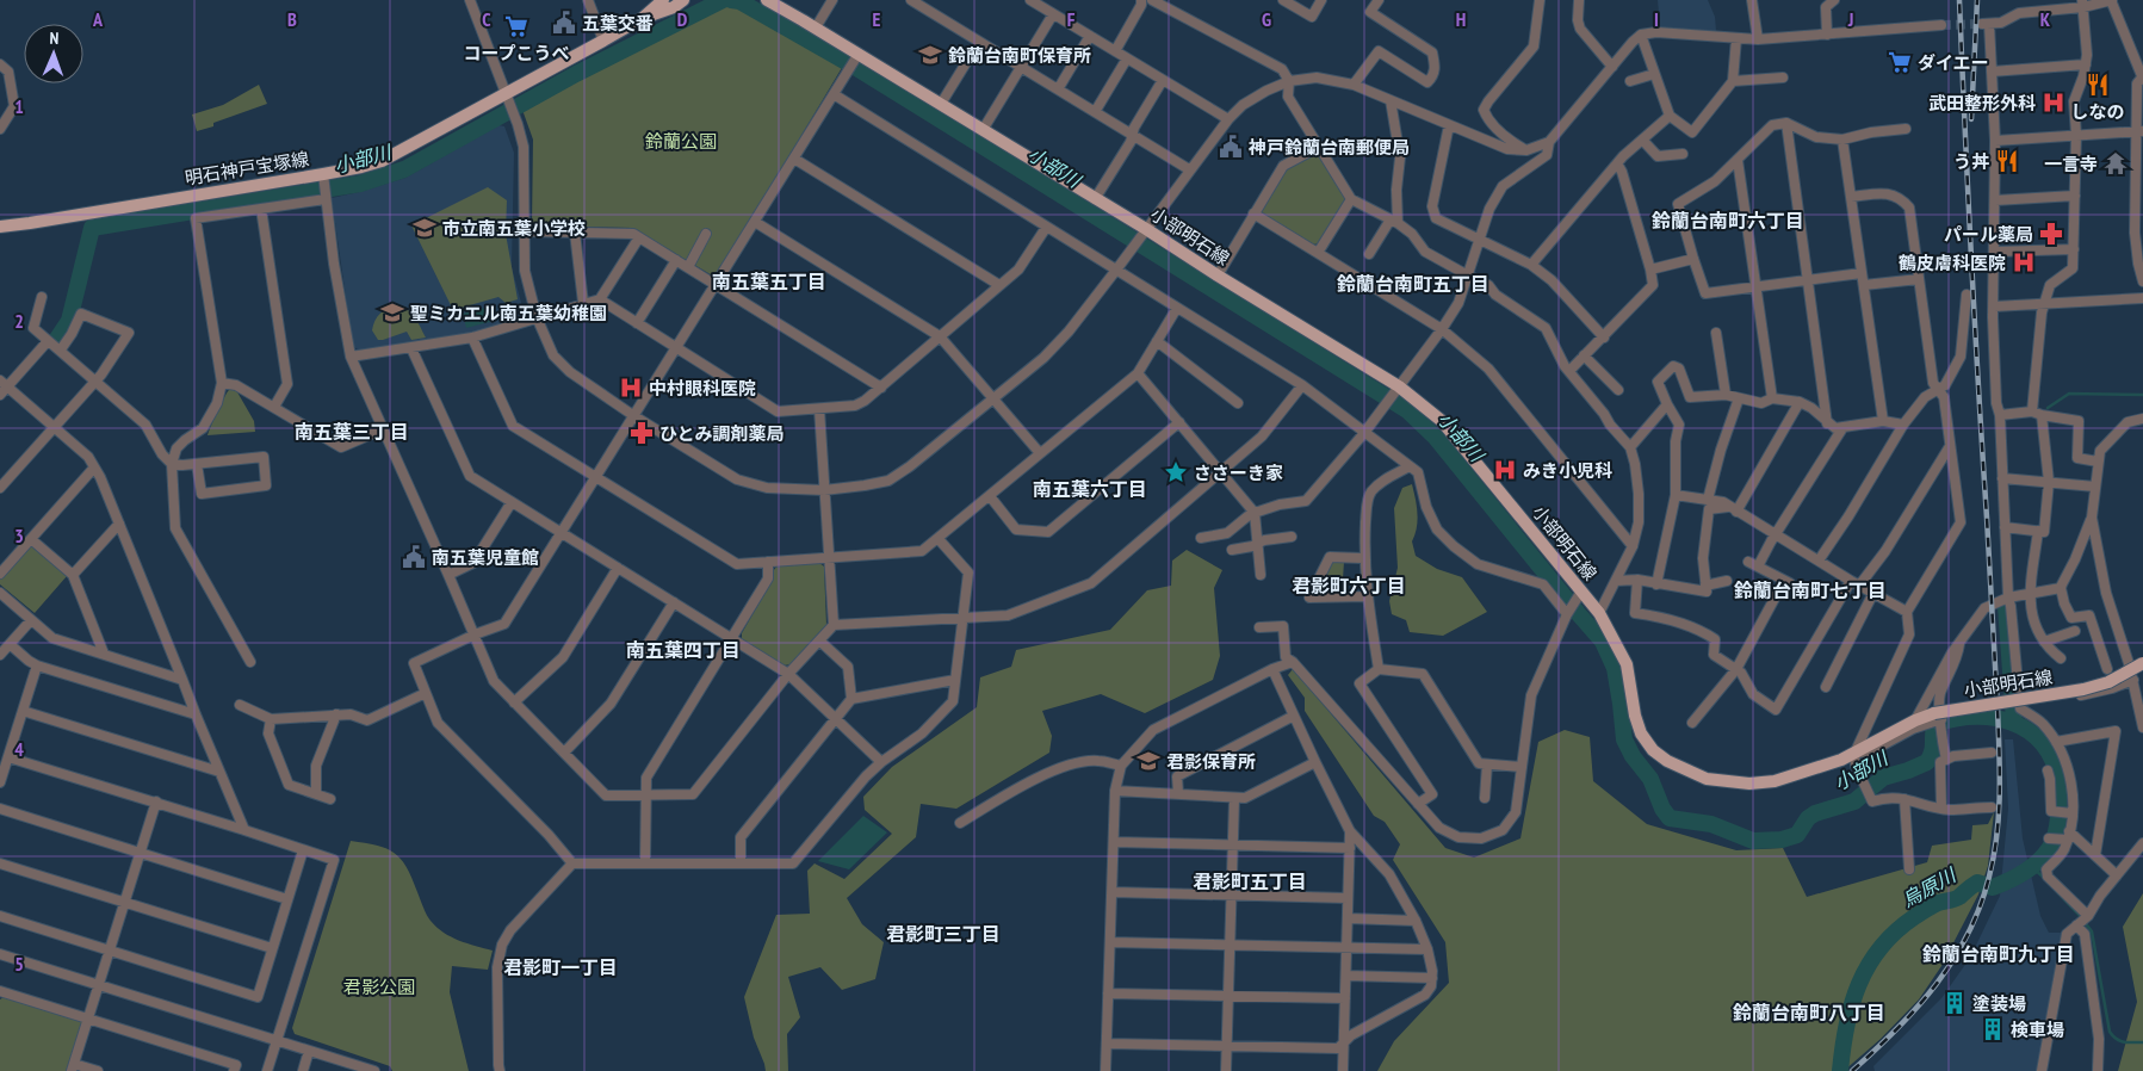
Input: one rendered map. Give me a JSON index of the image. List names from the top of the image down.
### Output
{
  "streets": {
    "main road": ["明石神戸宝塚線", "小部明石線"]
  },
  "districts": [
    "鈴蘭台南町六丁目",
    "南五葉五丁目",
    "鈴蘭台南町五丁目",
    "南五葉三丁目",
    "南五葉六丁目",
    "君影町六丁目",
    "鈴蘭台南町七丁目",
    "南五葉四丁目",
    "君影町五丁目",
    "君影町三丁目",
    "鈴蘭台南町九丁目",
    "君影町一丁目",
    "鈴蘭台南町八丁目"
  ],
  "water": ["小部川", "烏原川"],
  "parks": ["鈴蘭公園", "君影公園"],
  "places": {
    "public building": ["五葉交番", "神戸鈴蘭台南郵便局", "南五葉児童館"],
    "supermarket": ["コープこうべ", "ダイエー"],
    "school or university": [
      "鈴蘭台南町保育所",
      "市立南五葉小学校",
      "聖ミカエル南五葉幼稚園",
      "君影保育所"
    ],
    "restaurant": ["しなの", "う丼"],
    "hospital": [
      "武田整形外科",
      "鶴皮膚科医院",
      "中村眼科医院",
      "みき小児科"
    ],
    "temple": ["一言寺"],
    "pharmacy": ["パール薬局", "ひとみ調剤薬局"],
    "place": ["ささーき家"],
    "building": ["塗装場", "検車場"]
  },
  "north": "top",
  "grid": {
    "columns": [
      "A",
      "B",
      "C",
      "D",
      "E",
      "F",
      "G",
      "H",
      "I",
      "J",
      "K"
    ],
    "rows": [
      "1",
      "2",
      "3",
      "4",
      "5"
    ]
  }
}
